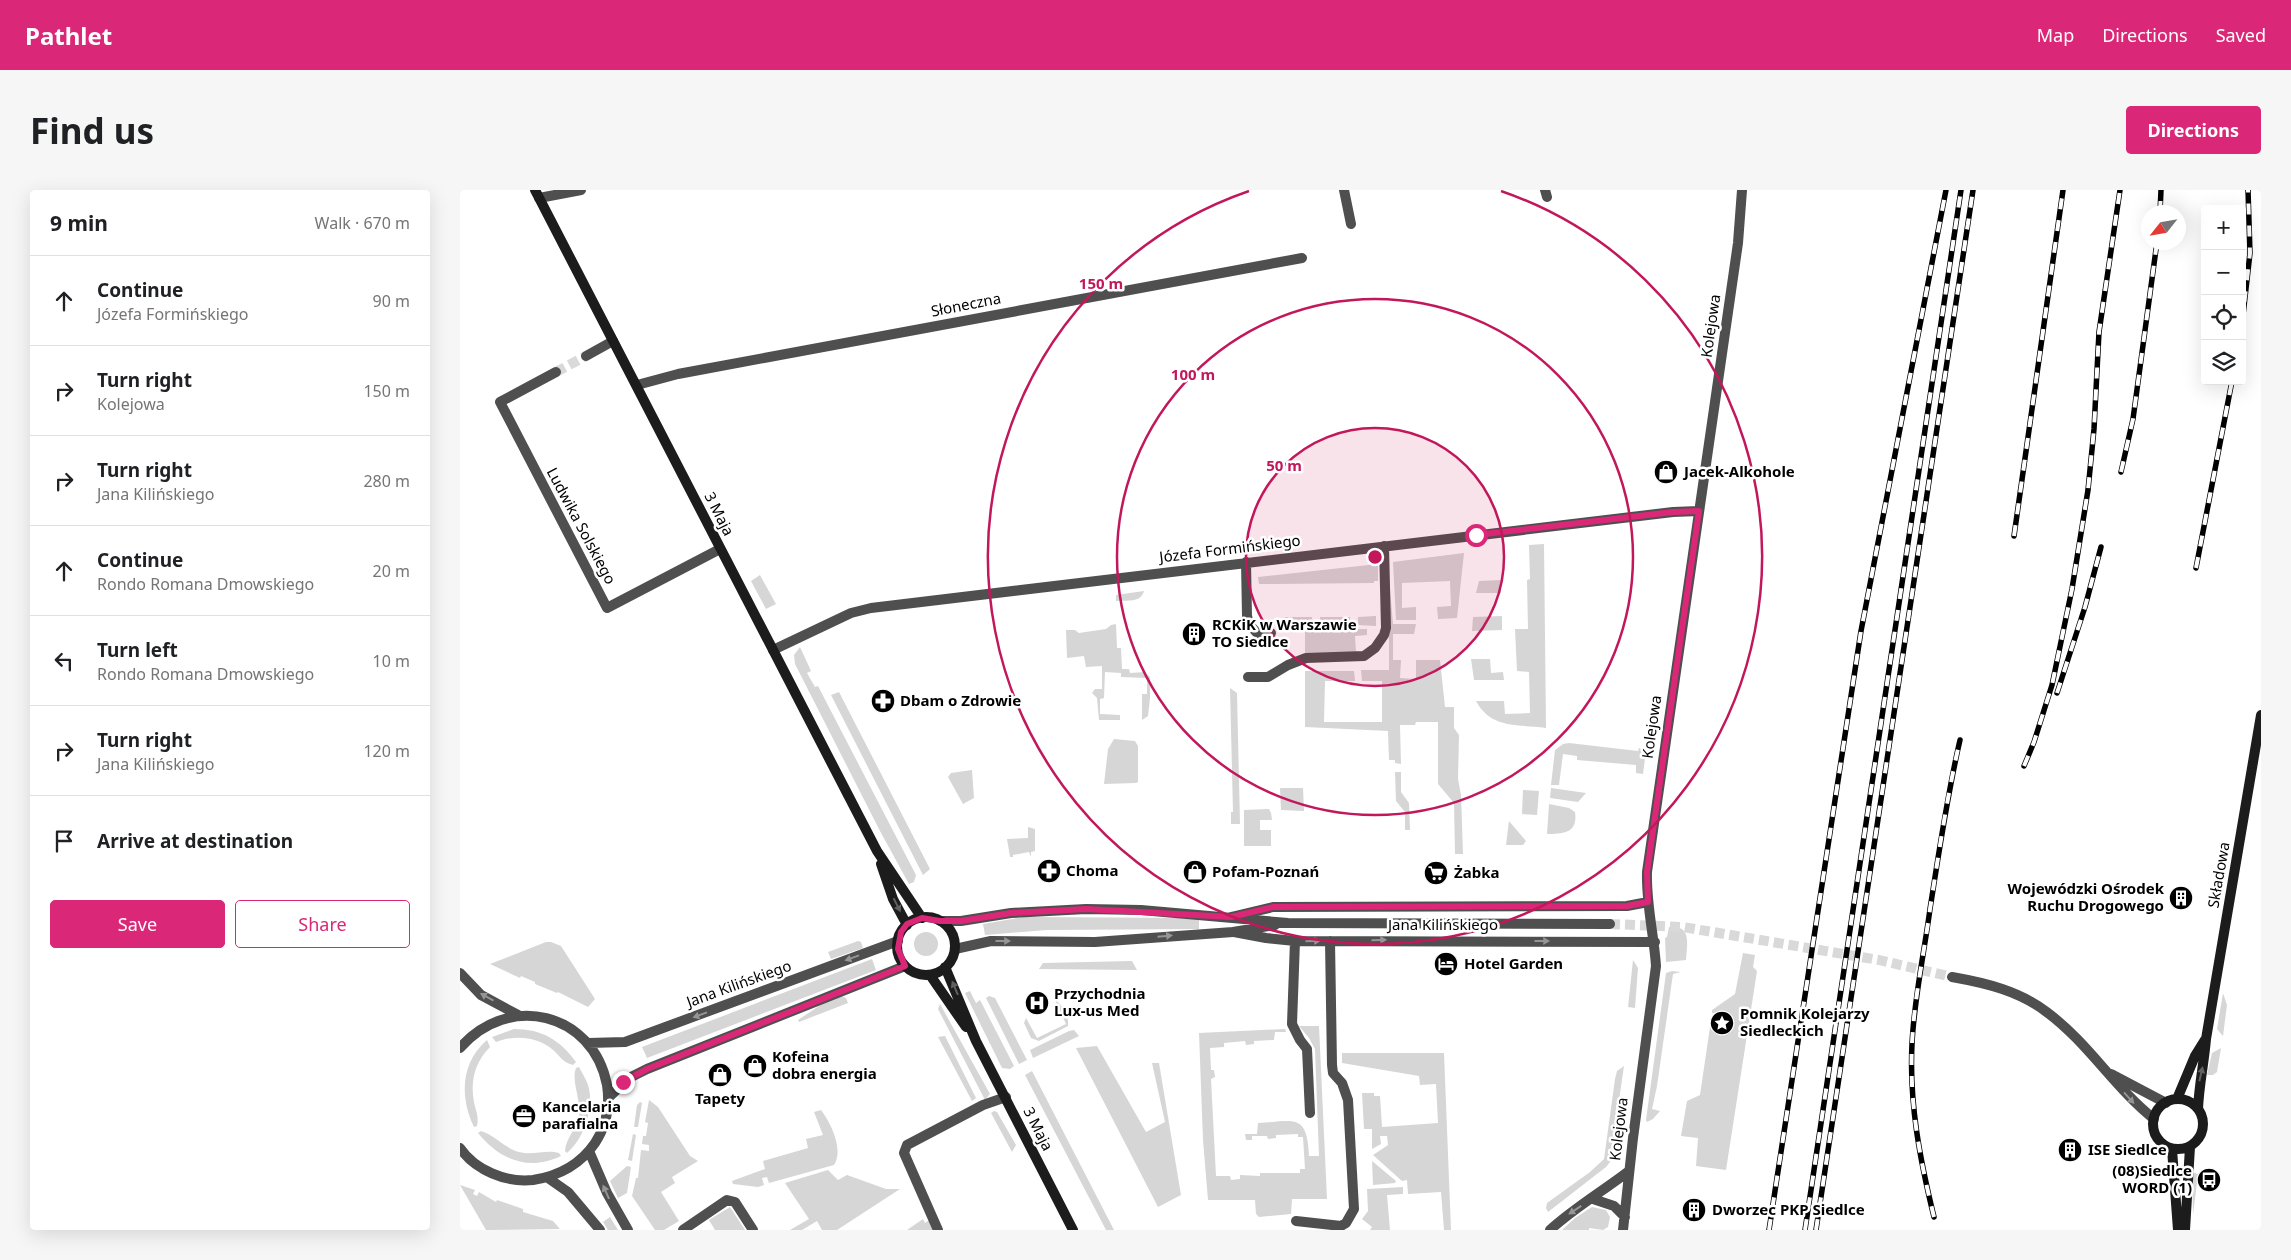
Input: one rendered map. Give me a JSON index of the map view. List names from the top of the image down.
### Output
{
  "streets": {
    "main road": ["3 Maja", "Składowa"],
    "street": [
      "Słoneczna",
      "Kolejowa",
      "Ludwika Solskiego",
      "Józefa Formińskiego",
      "Jana Kilińskiego"
    ]
  },
  "crossings": [
    ["Słoneczna", "3 Maja"],
    ["Kolejowa", "Józefa Formińskiego"],
    ["Kolejowa", "Jana Kilińskiego"],
    ["3 Maja", "Ludwika Solskiego"],
    ["3 Maja", "Józefa Formińskiego"],
    ["3 Maja", "Jana Kilińskiego"]
  ],
  "places": {
    "shop": [
      "Jacek-Alkohole",
      "Pofam-Poznań",
      "Kofeina dobra energia",
      "Tapety"
    ],
    "building": [
      "RCKiK w Warszawie TO Siedlce",
      "Wojewódzki Ośrodek Ruchu Drogowego",
      "ISE Siedlce",
      "Dworzec PKP Siedlce"
    ],
    "pharmacy": ["Dbam o Zdrowie", "Choma"],
    "supermarket": ["Żabka"],
    "hotel": ["Hotel Garden"],
    "hospital": ["Przychodnia Lux-us Med"],
    "place": ["Pomnik Kolejarzy Siedleckich"],
    "office": ["Kancelaria parafialna"],
    "bus stop": ["(08)Siedlce WORD (1)"]
  },
  "north": "bottom left",
  "page": {
    "header": "Pathlet",
    "nav": ["Map", "Directions", "Saved"],
    "buttons": [
      "Directions",
      ["Save", "Share"]
    ],
    "title": "Find us",
    "heading": ["9 min", "Walk · 670 m"],
    "map_buttons": ["+", "−"],
    "list": [
      ["Continue", "Józefa Formińskiego", "90 m"],
      ["Turn right", "Kolejowa", "150 m"],
      ["Turn right", "Jana Kilińskiego", "280 m"],
      ["Continue", "Rondo Romana Dmowskiego", "20 m"],
      ["Turn left", "Rondo Romana Dmowskiego", "10 m"],
      ["Turn right", "Jana Kilińskiego", "120 m"],
      "Arrive at destination"
    ]
  },
  "rings": ["150 m", "100 m", "50 m"]
}
